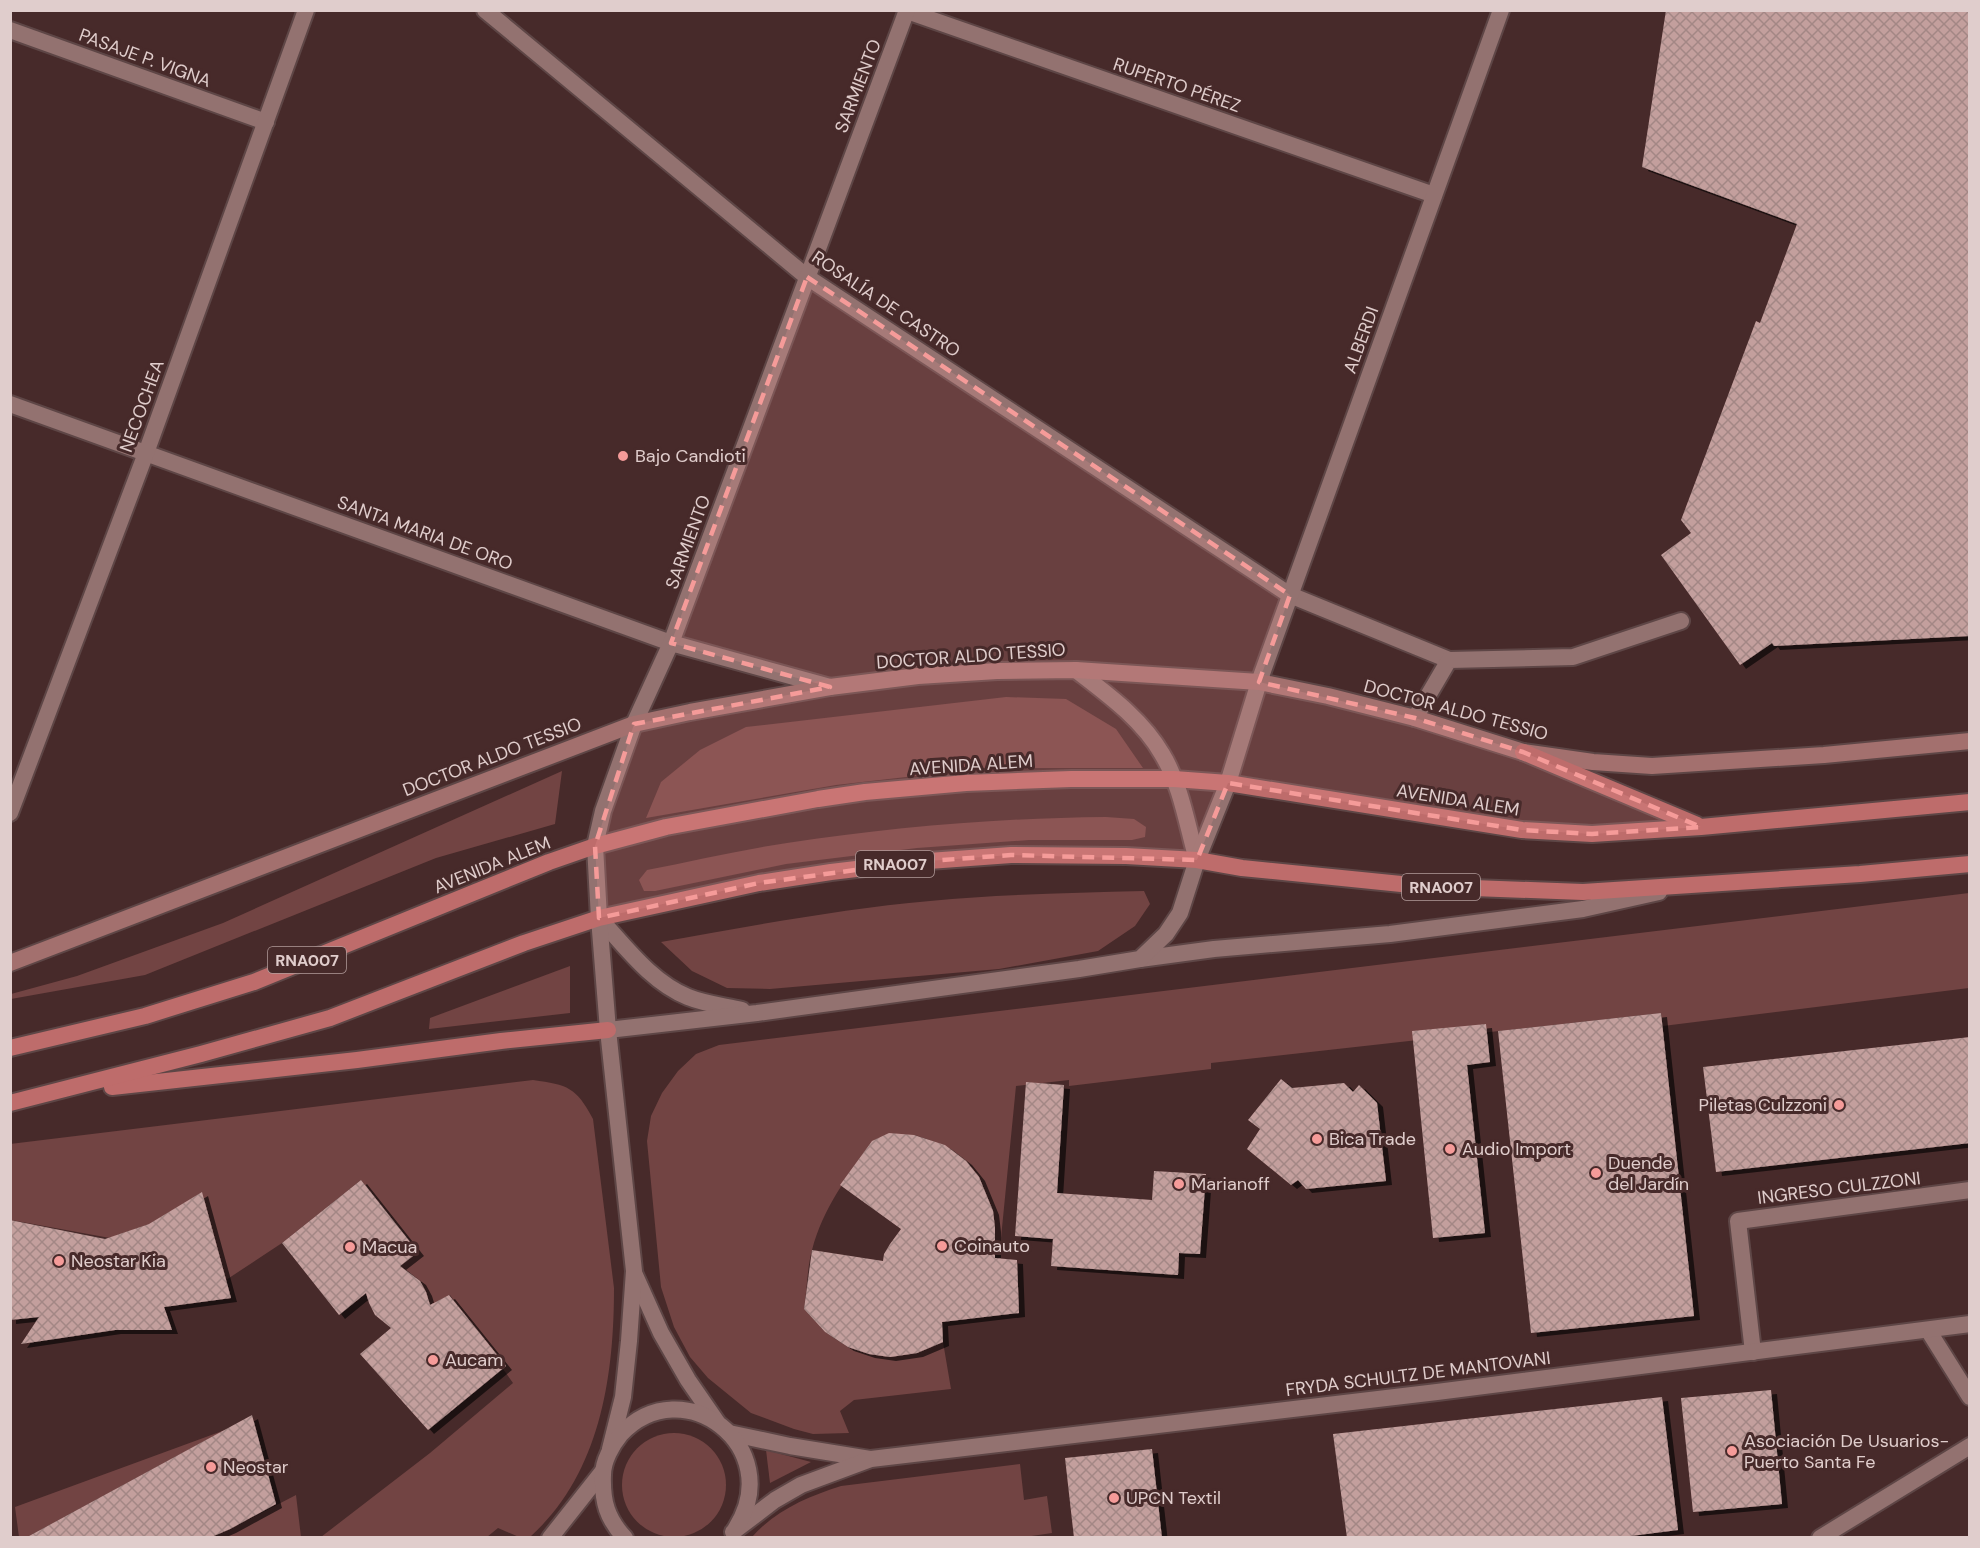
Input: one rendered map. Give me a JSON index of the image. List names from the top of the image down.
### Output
{
  "streets": {
    "highway": ["AVENIDA ALEM", "RNA007"],
    "main road": ["DOCTOR ALDO TESSIO"],
    "street": [
      "PASAJE P. VIGNA",
      "RUPERTO PÉREZ",
      "SARMIENTO",
      "ROSALÍA DE CASTRO",
      "ALBERDI",
      "NECOCHEA",
      "SANTA MARIA DE ORO",
      "INGRESO CULZZONI",
      "FRYDA SCHULTZ DE MANTOVANI"
    ]
  },
  "crossings": [
    ["PASAJE P. VIGNA", "NECOCHEA"],
    ["RUPERTO PÉREZ", "SARMIENTO"],
    ["RUPERTO PÉREZ", "ALBERDI"],
    ["SARMIENTO", "ROSALÍA DE CASTRO"],
    ["SARMIENTO", "SANTA MARIA DE ORO"],
    ["SARMIENTO", "DOCTOR ALDO TESSIO"],
    ["SARMIENTO", "AVENIDA ALEM"],
    ["SARMIENTO", "RNA007"],
    ["ROSALÍA DE CASTRO", "ALBERDI"],
    ["ALBERDI", "DOCTOR ALDO TESSIO"],
    ["ALBERDI", "AVENIDA ALEM"],
    ["ALBERDI", "RNA007"],
    ["NECOCHEA", "SANTA MARIA DE ORO"],
    ["SANTA MARIA DE ORO", "DOCTOR ALDO TESSIO"],
    ["INGRESO CULZZONI", "FRYDA SCHULTZ DE MANTOVANI"]
  ],
  "places": [
    "Bajo Candioti",
    "Piletas Culzzoni",
    "Bica Trade",
    "Audio Import",
    "Duende del Jardín",
    "Marianoff",
    "Coinauto",
    "Macua",
    "Neostar Kia",
    "Aucam",
    "Asociación De Usuarios- Puerto Santa Fe",
    "Neostar",
    "UPCN Textil"
  ]
}
